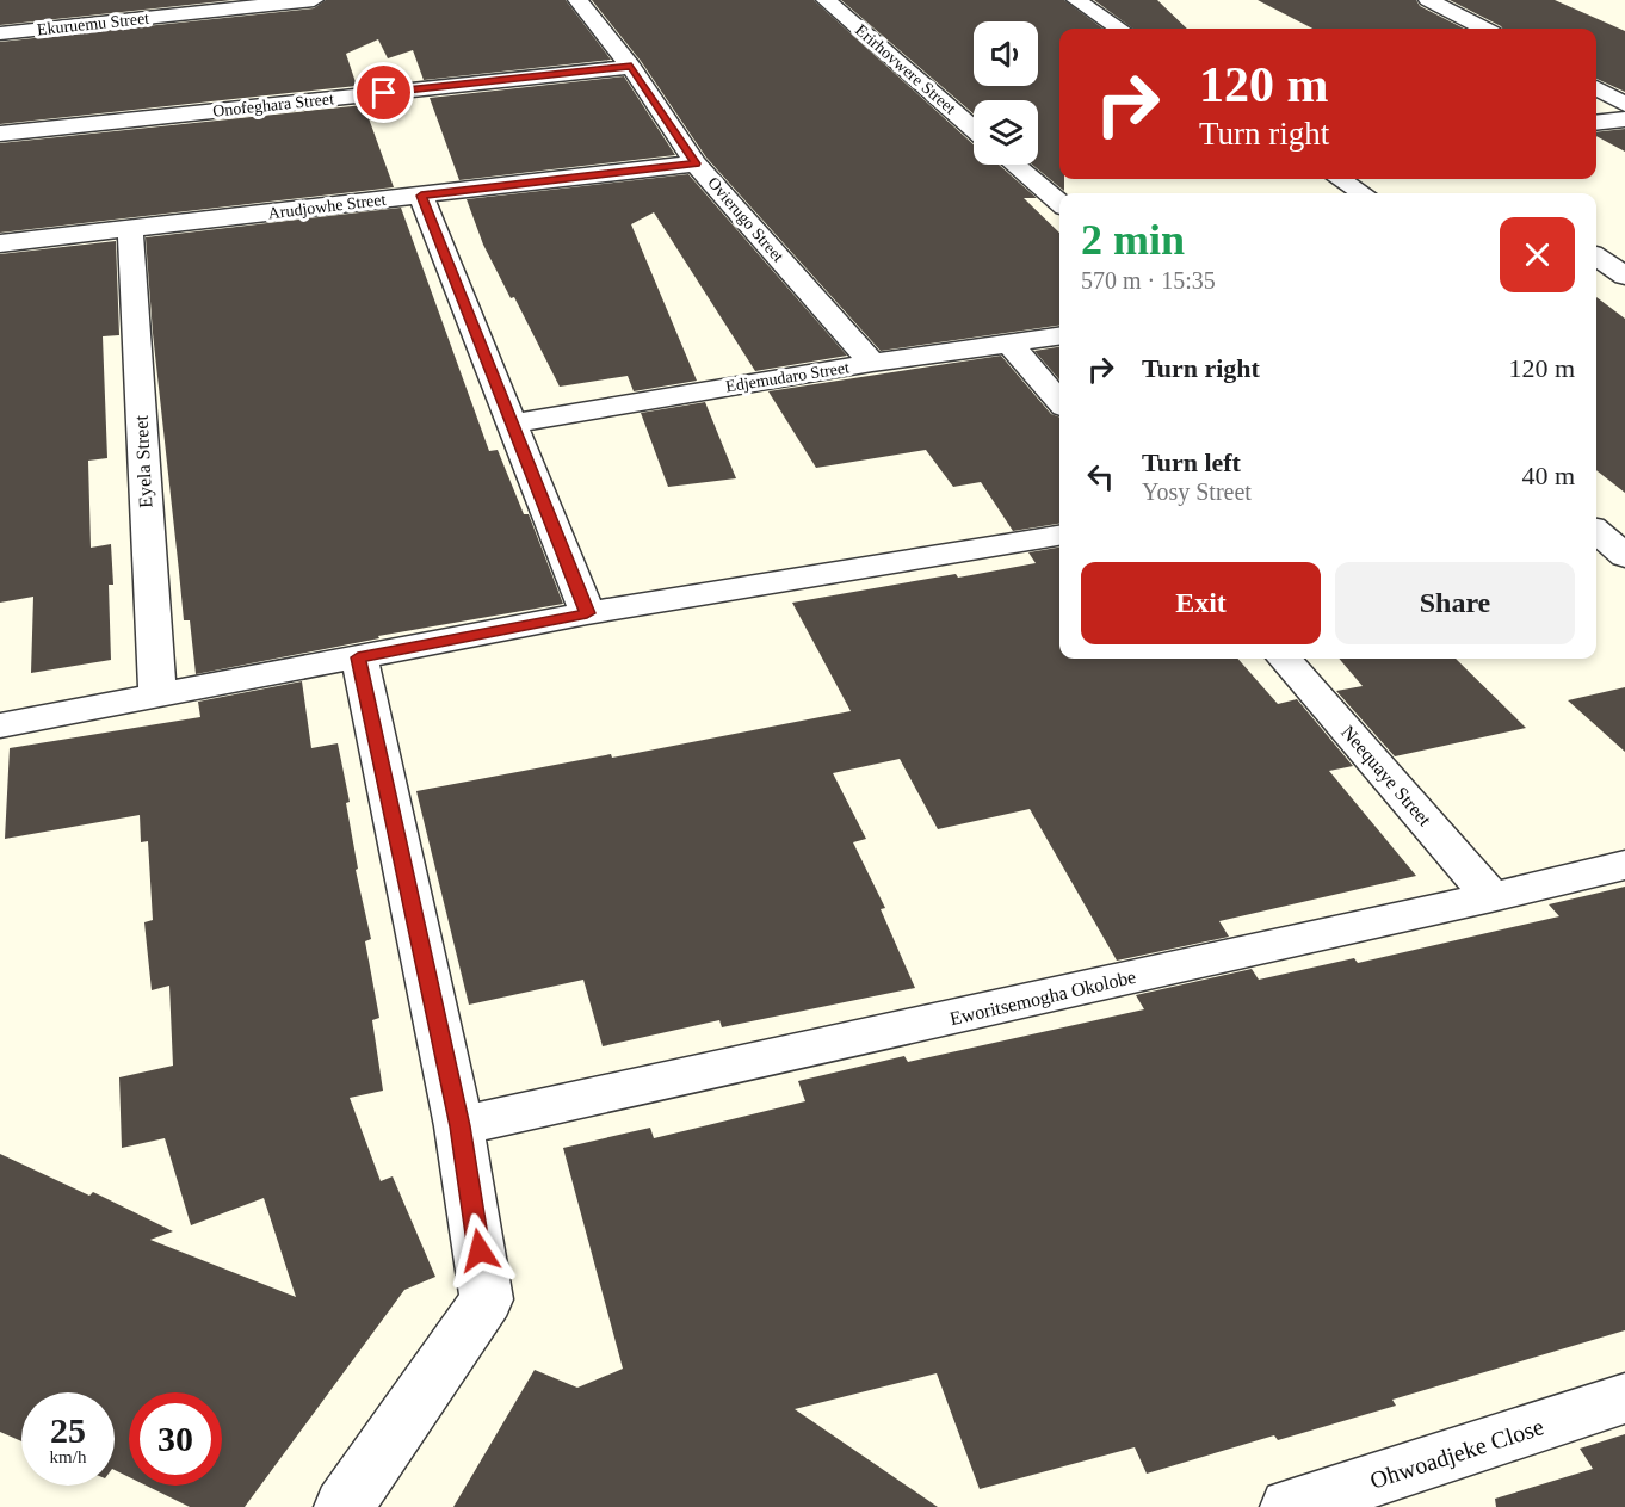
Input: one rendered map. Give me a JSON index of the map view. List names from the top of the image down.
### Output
{
  "streets": {
    "street": [
      "Ekuruemu Street",
      "Erirhovwere Street",
      "Onofeghara Street",
      "Arudjowhe Street",
      "Ovierugo Street",
      "Edjemudaro Street",
      "Eyela Street",
      "Neequaye Street",
      "Eworitsemogha Okolobe",
      "Ohwoadjeke Close"
    ]
  },
  "crossings": [
    ["Onofeghara Street", "Ovierugo Street"],
    ["Arudjowhe Street", "Ovierugo Street"],
    ["Arudjowhe Street", "Eyela Street"],
    ["Ovierugo Street", "Edjemudaro Street"],
    ["Neequaye Street", "Eworitsemogha Okolobe"]
  ],
  "page": {
    "turn": ["120 m", "Turn right"],
    "heading": ["2 min", "570 m · 15:35"],
    "list": [
      {
        "name": "Turn right",
        "value": "120 m"
      },
      {
        "name": "Turn left",
        "note": "Yosy Street",
        "value": "40 m"
      }
    ],
    "buttons": ["Exit", "Share"],
    "speed": "25 km/h",
    "limit": "30"
  }
}
